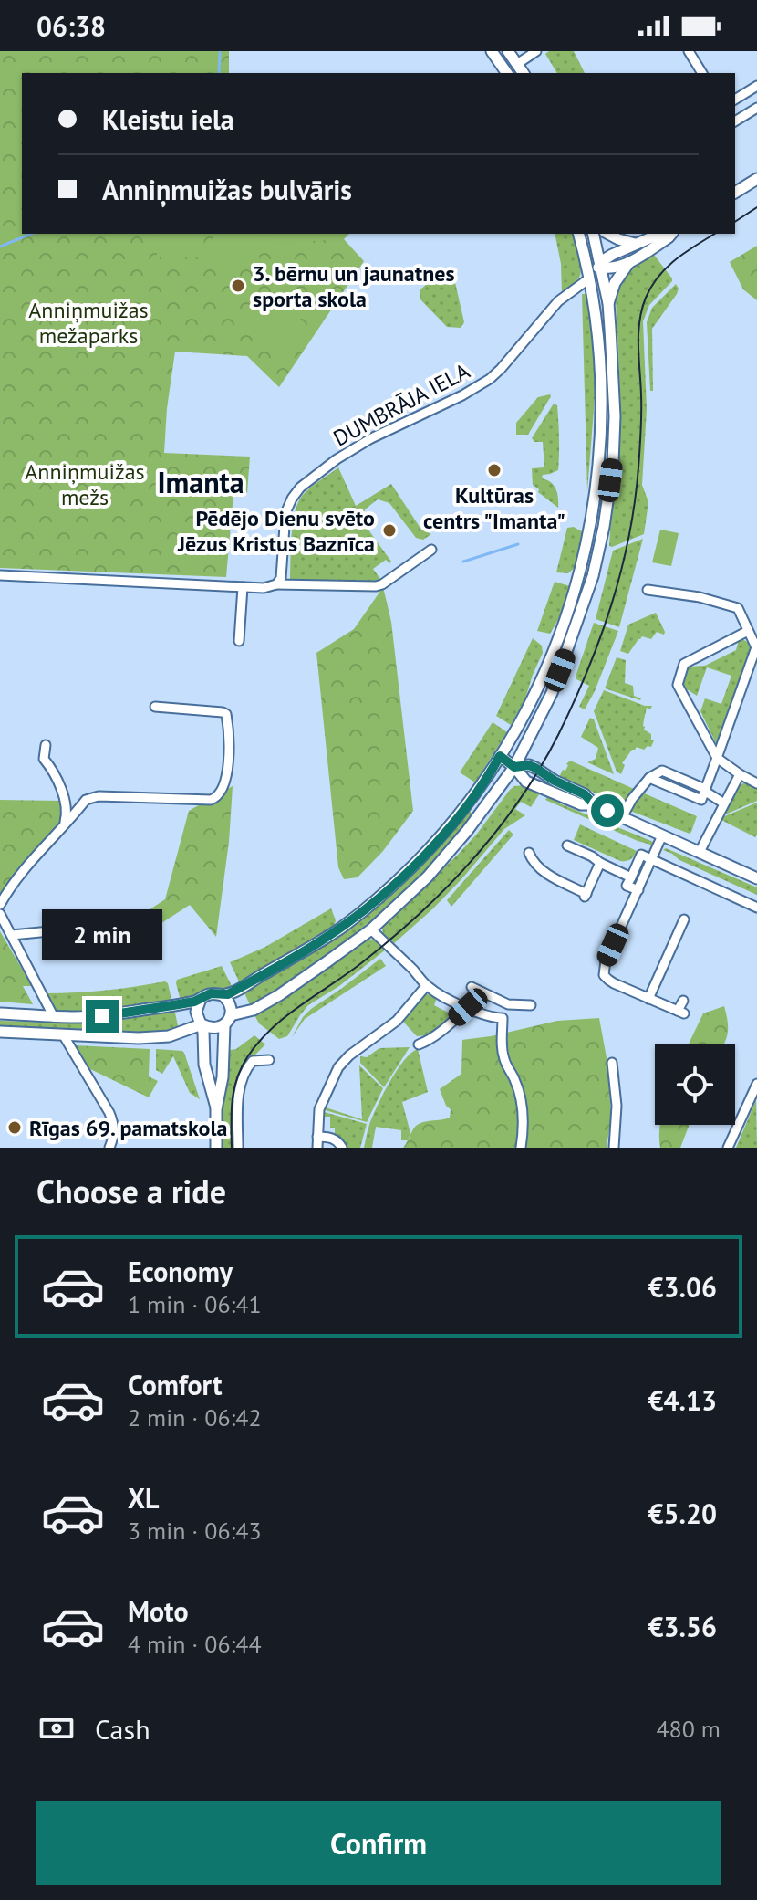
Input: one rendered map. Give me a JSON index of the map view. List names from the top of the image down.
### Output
{
  "streets": {
    "street": ["DUMBRĀJA IELA"]
  },
  "districts": ["Imanta"],
  "parks": ["Anniņmuižas mežaparks", "Anniņmuižas mežs"],
  "places": [
    "3. bērnu un jaunatnes sporta skola",
    "Kultūras centrs \"Imanta\"",
    "Pēdējo Dienu svēto Jēzus Kristus Baznīca",
    "Rīgas 69. pamatskola"
  ],
  "page": {
    "status": "06:38",
    "banner": ["Kleistu iela", "Anniņmuižas bulvāris"],
    "bubble": "2 min",
    "heading": "Choose a ride",
    "list": [
      {
        "name": "Economy",
        "note": "1 min · 06:41",
        "value": "€3.06"
      },
      {
        "name": "Comfort",
        "note": "2 min · 06:42",
        "value": "€4.13"
      },
      {
        "name": "XL",
        "note": "3 min · 06:43",
        "value": "€5.20"
      },
      {
        "name": "Moto",
        "note": "4 min · 06:44",
        "value": "€3.56"
      }
    ],
    "pay": ["Cash", "480 m"],
    "buttons": "Confirm"
  }
}
